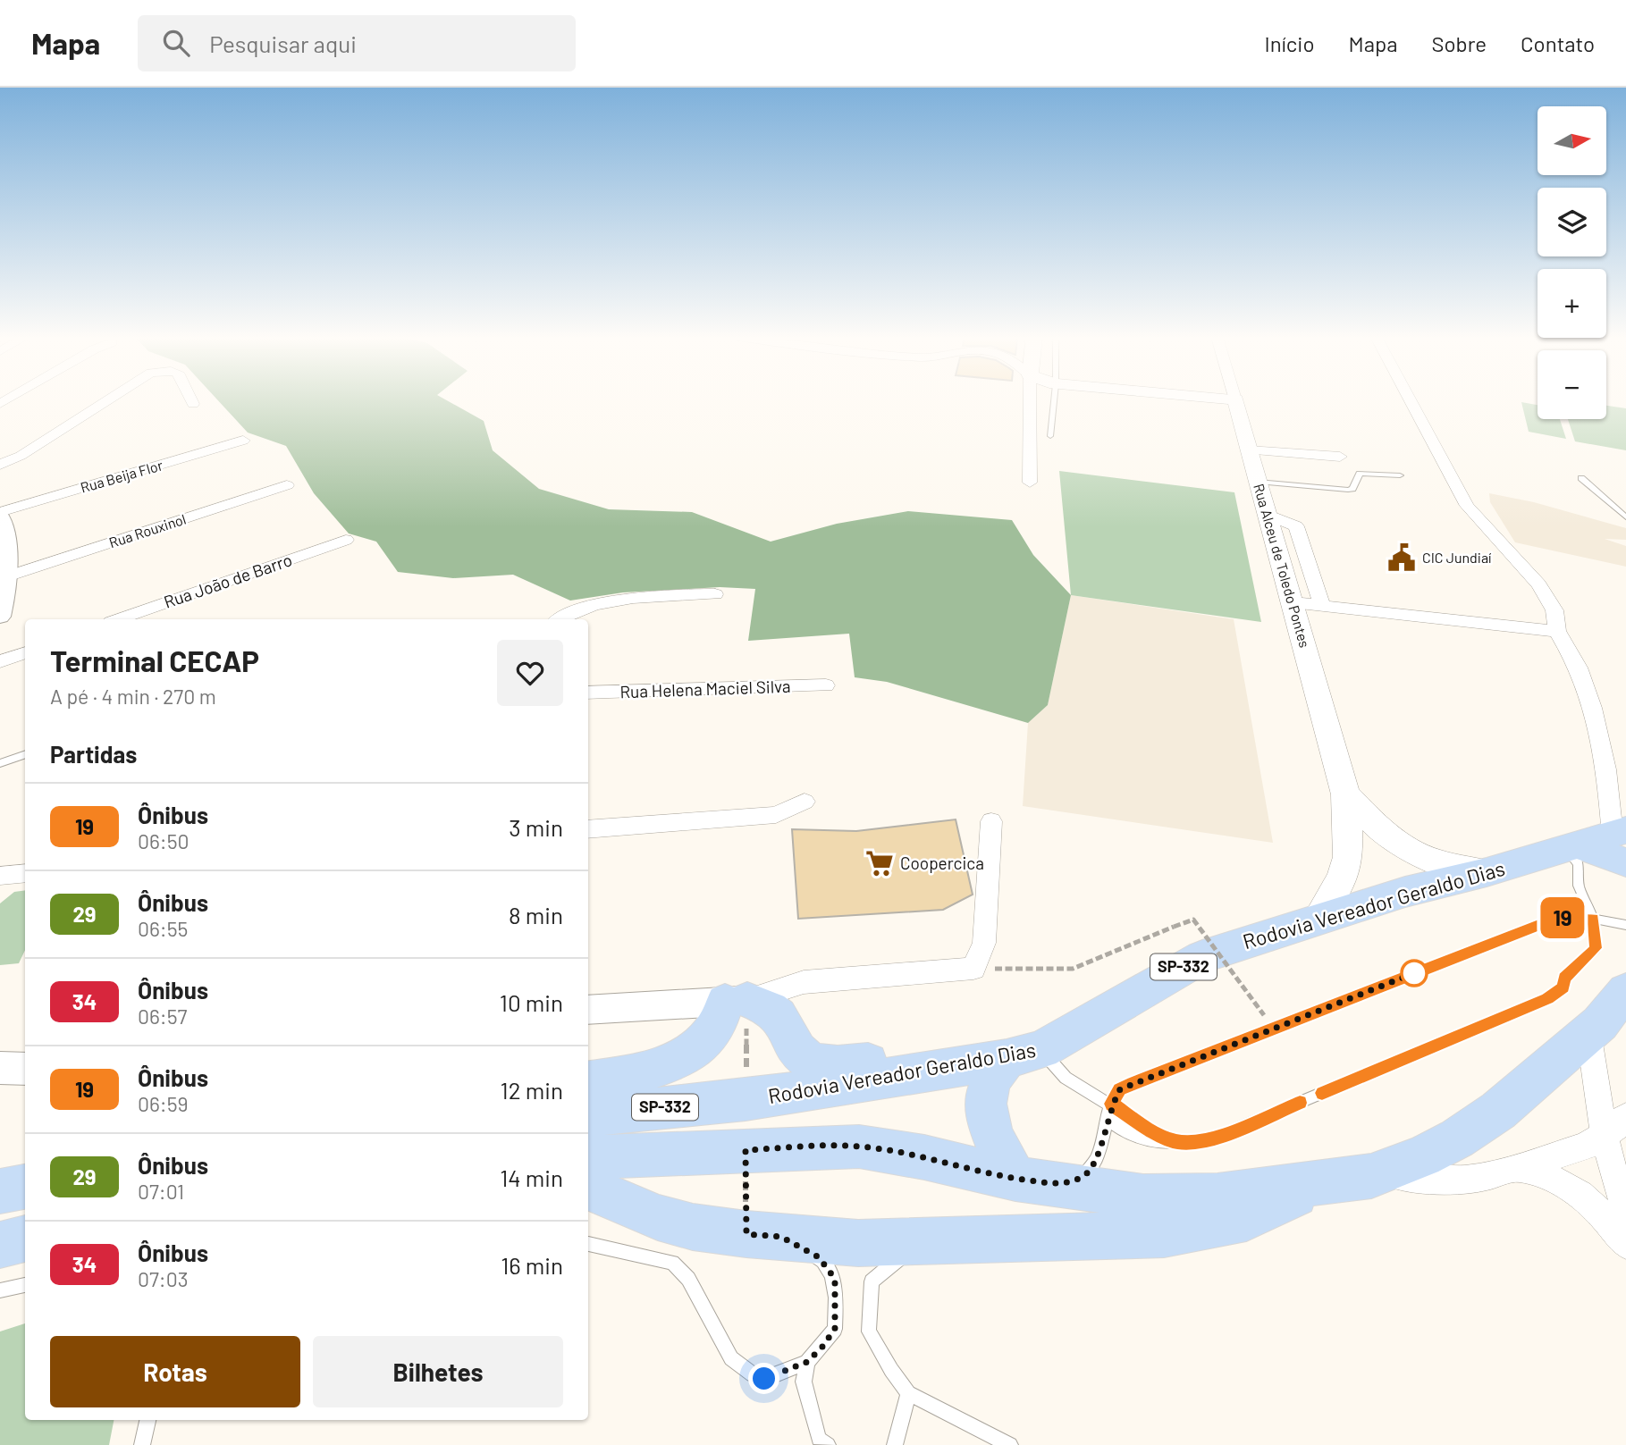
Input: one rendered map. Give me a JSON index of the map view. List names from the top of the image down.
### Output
{
  "streets": {
    "main road": ["Rua Alceu de Toledo Pontes", "Rodovia Vereador Geraldo Dias", "SP-332"],
    "street": [
      "Rua Beija Flor",
      "Rua Rouxinol",
      "Rua João de Barro",
      "Rua Helena Maciel Silva"
    ]
  },
  "crossings": [
    ["Rua Alceu de Toledo Pontes", "Rodovia Vereador Geraldo Dias"]
  ],
  "places": {
    "public building": ["CIC Jundiaí"],
    "supermarket": ["Coopercica"]
  },
  "lines": ["bus line 19"],
  "north": "right",
  "page": {
    "header": "Mapa",
    "search": "Pesquisar aqui",
    "nav": [
      "Início",
      "Mapa",
      "Sobre",
      "Contato"
    ],
    "on_map": "19",
    "map_buttons": ["+", "−"],
    "heading": [
      ["Terminal CECAP", "A pé · 4 min · 270 m"],
      "Partidas"
    ],
    "list": [
      {
        "mark": "19",
        "name": "Ônibus",
        "note": "06:50",
        "value": "3 min"
      },
      {
        "mark": "29",
        "name": "Ônibus",
        "note": "06:55",
        "value": "8 min"
      },
      {
        "mark": "34",
        "name": "Ônibus",
        "note": "06:57",
        "value": "10 min"
      },
      {
        "mark": "19",
        "name": "Ônibus",
        "note": "06:59",
        "value": "12 min"
      },
      {
        "mark": "29",
        "name": "Ônibus",
        "note": "07:01",
        "value": "14 min"
      },
      {
        "mark": "34",
        "name": "Ônibus",
        "note": "07:03",
        "value": "16 min"
      }
    ],
    "buttons": ["Rotas", "Bilhetes"]
  }
}
